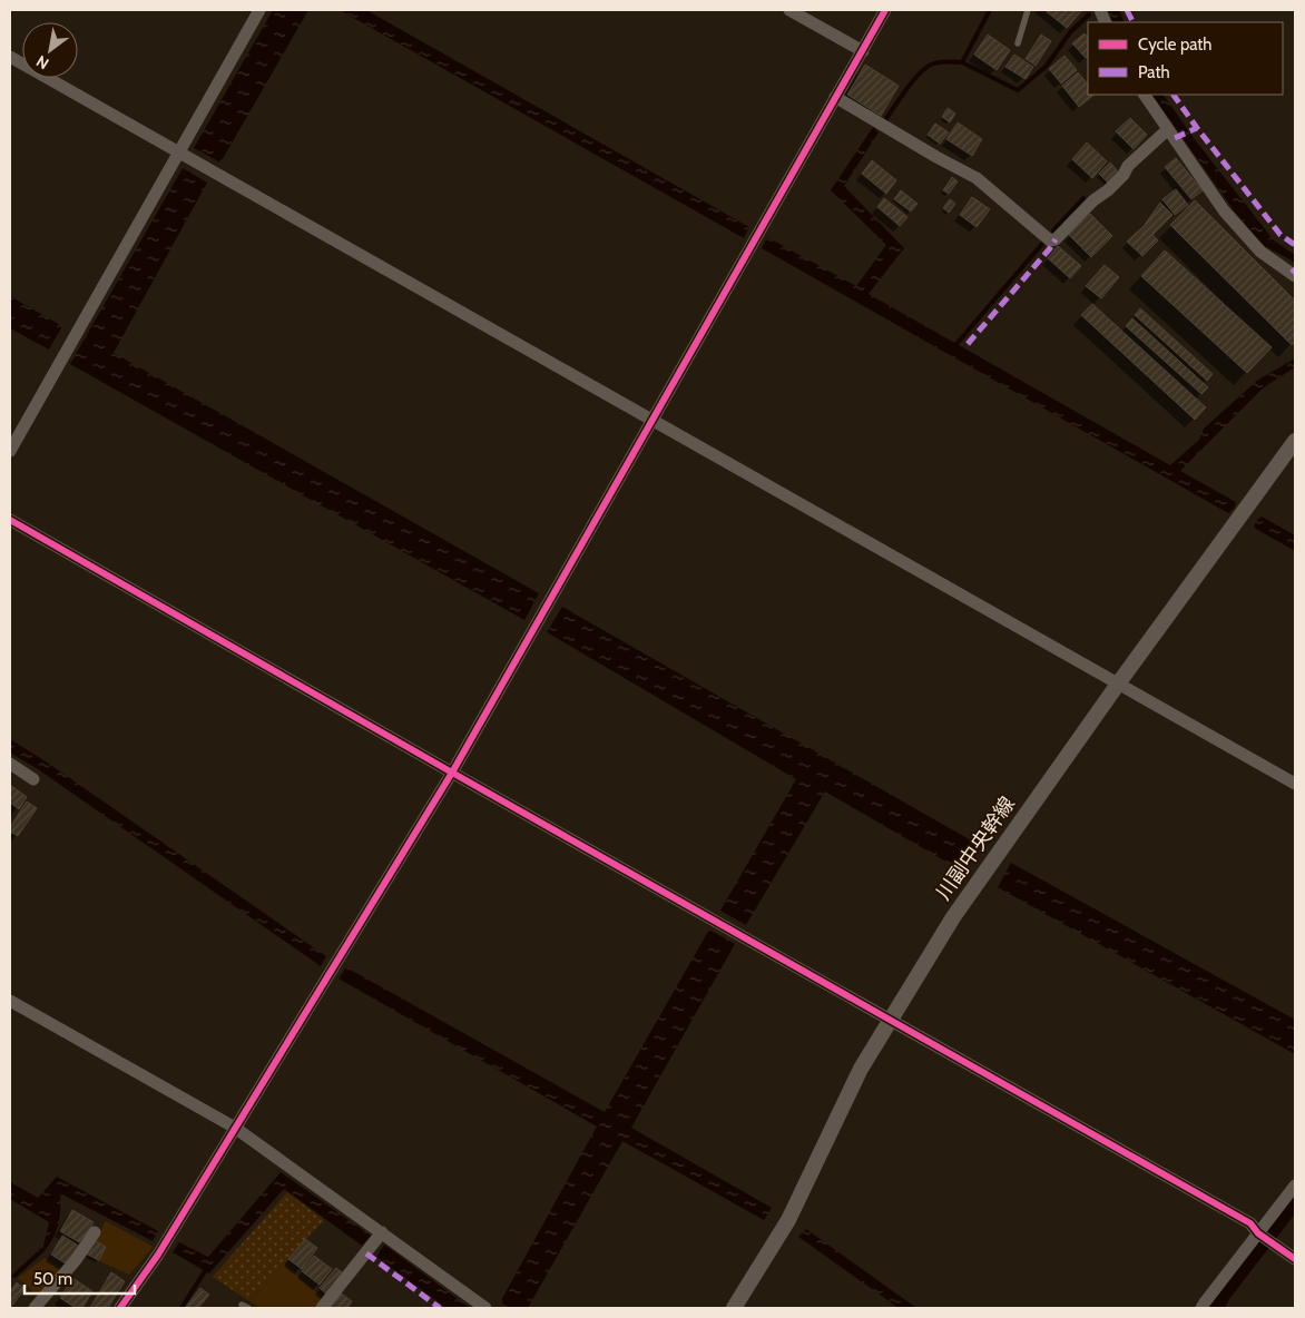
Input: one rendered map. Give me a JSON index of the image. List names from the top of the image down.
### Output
{
  "streets": {
    "street": ["川副中央幹線"]
  },
  "legend": ["Cycle path", "Path"],
  "scale_bar": "50 m",
  "north": "bottom left"
}
